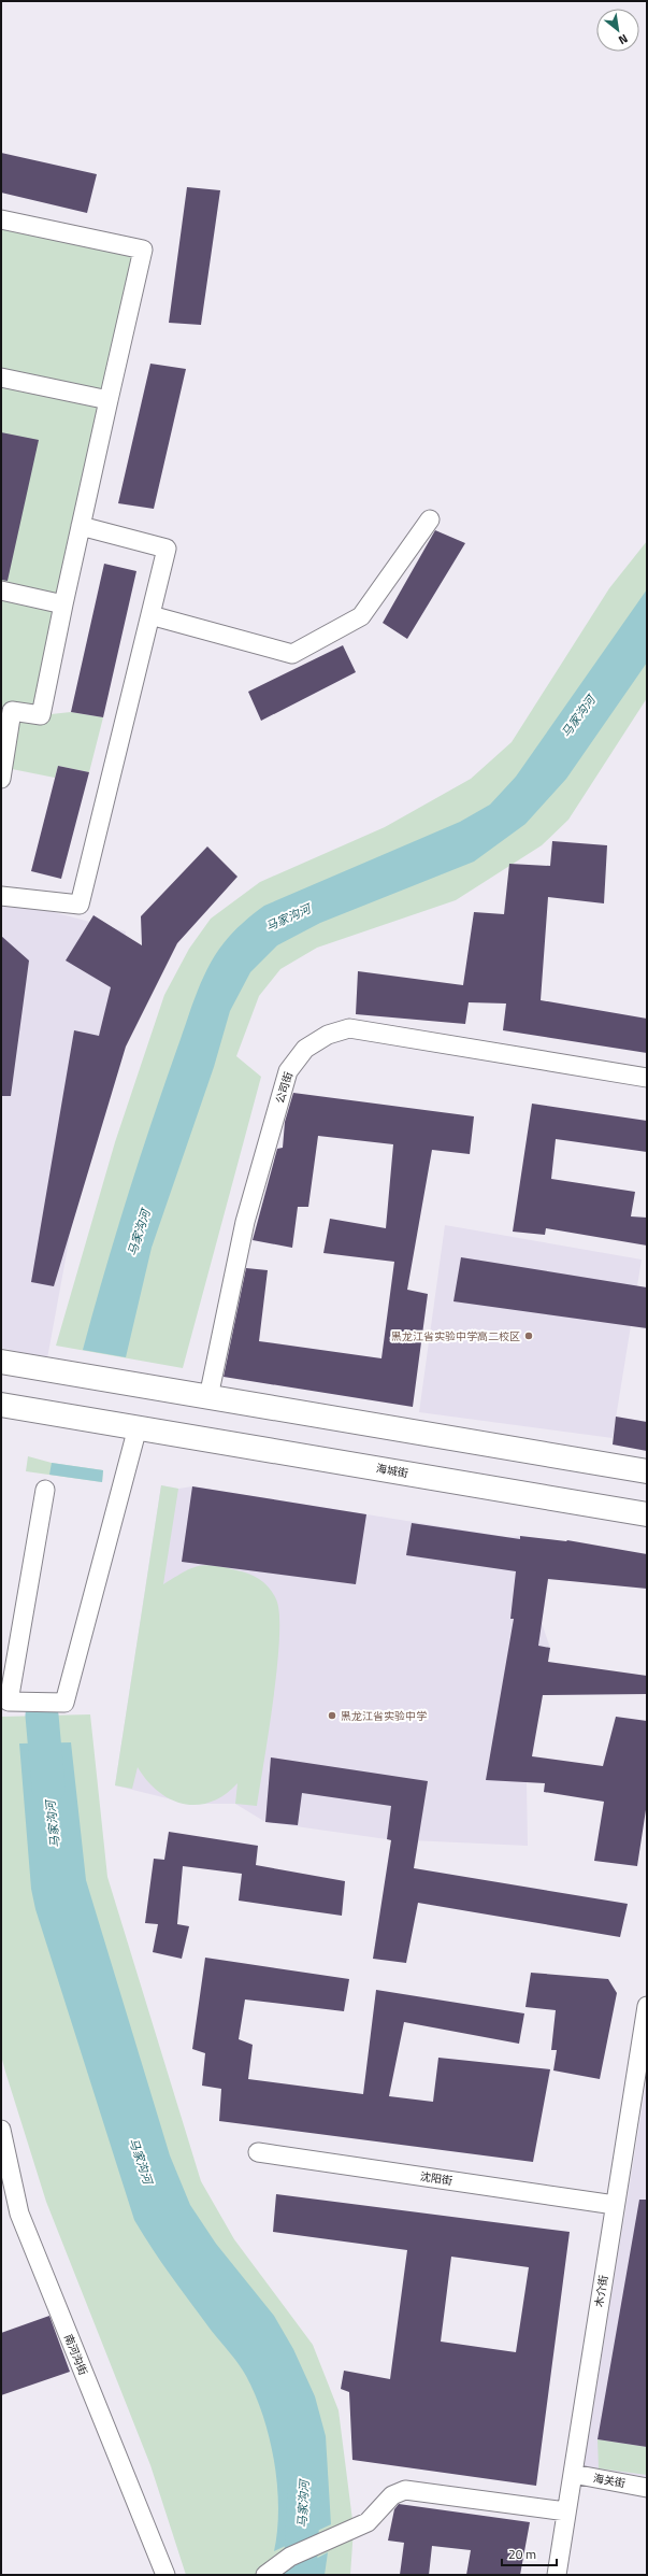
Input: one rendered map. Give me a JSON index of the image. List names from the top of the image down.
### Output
{
  "streets": {
    "main road": ["海城街"],
    "street": [
      "公司街",
      "沈阳街",
      "木介街",
      "南河沟街",
      "海关街"
    ]
  },
  "crossings": [
    ["沈阳街", "木介街"],
    ["木介街", "海关街"]
  ],
  "water": ["马家沟河"],
  "places": ["黑龙江省实验中学高二校区", "黑龙江省实验中学"],
  "scale_bar": "20 m",
  "north": "bottom right"
}
